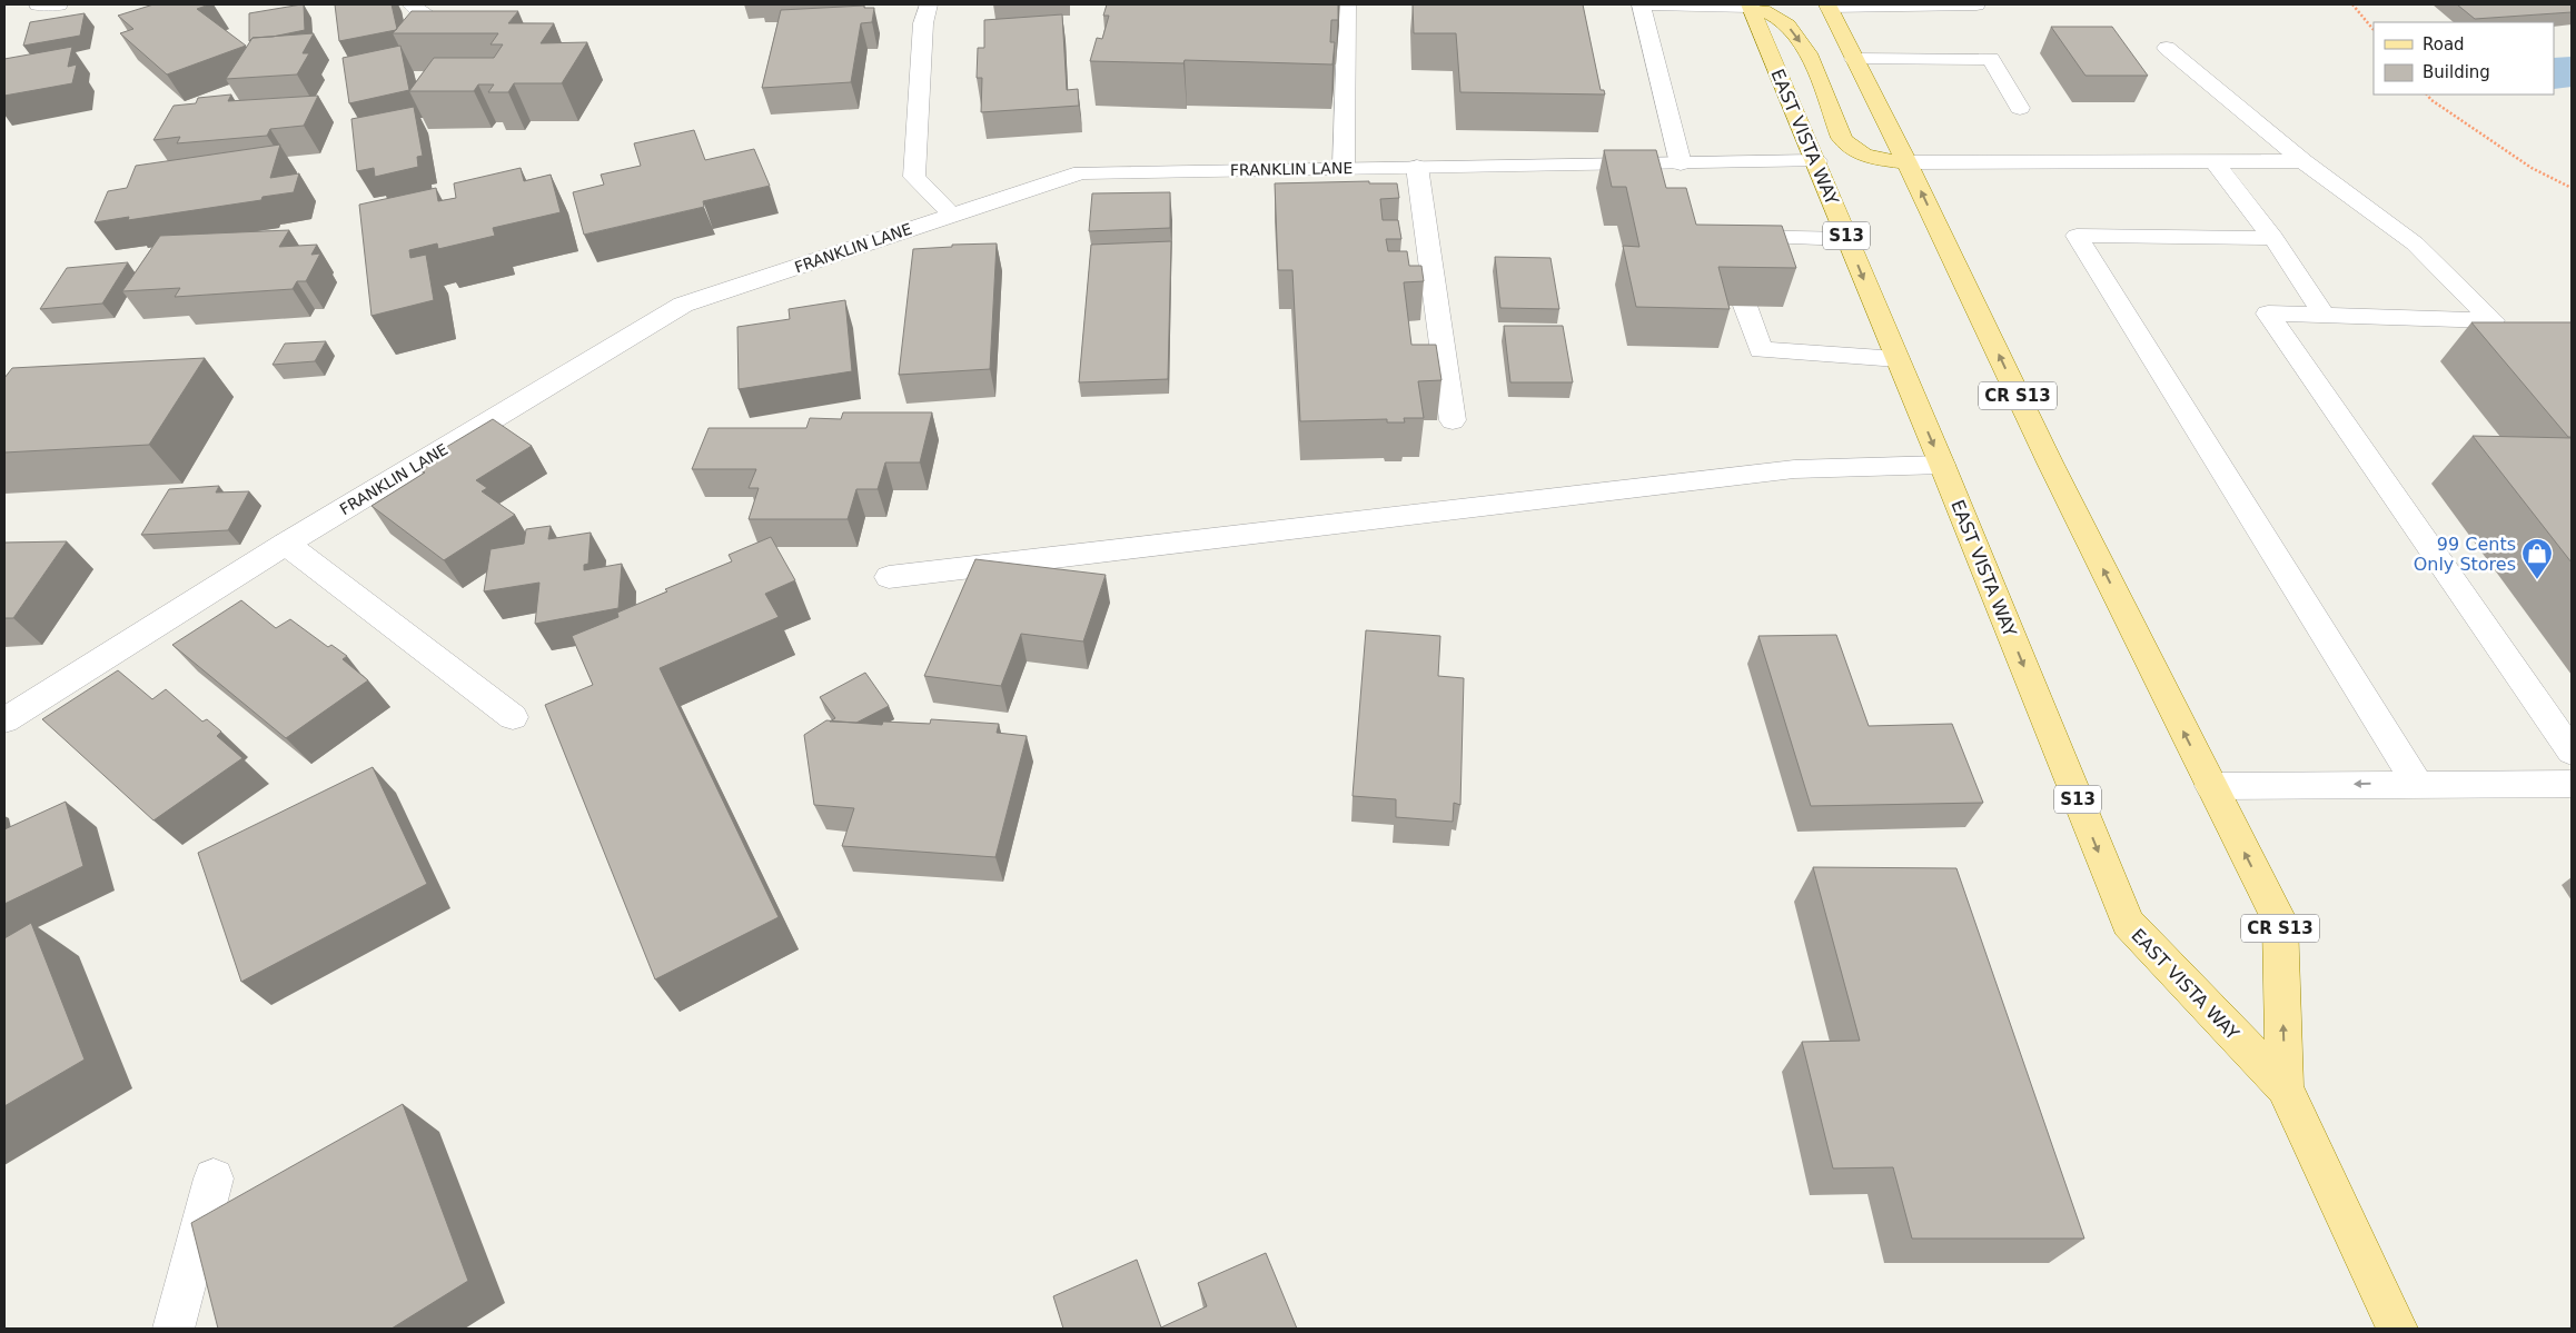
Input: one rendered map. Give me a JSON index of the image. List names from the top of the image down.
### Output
{
  "streets": {
    "main road": ["EAST VISTA WAY", "S13", "CR S13"],
    "street": ["FRANKLIN LANE"]
  },
  "crossings": [
    ["EAST VISTA WAY", "FRANKLIN LANE"]
  ],
  "places": {
    "shop": ["99 Cents Only Stores"]
  },
  "legend": ["Road", "Building"]
}
